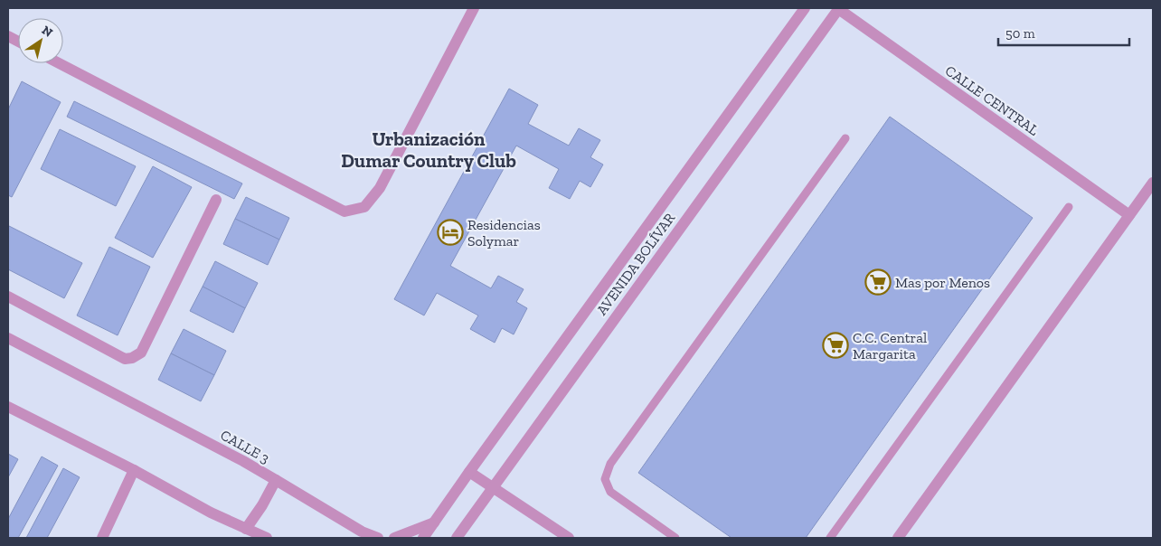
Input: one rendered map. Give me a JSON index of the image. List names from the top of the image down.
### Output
{
  "streets": {
    "street": ["CALLE CENTRAL", "AVENIDA BOLÍVAR", "CALLE 3"]
  },
  "crossings": [
    ["CALLE CENTRAL", "AVENIDA BOLÍVAR"]
  ],
  "districts": ["Urbanización Dumar Country Club"],
  "places": {
    "hotel": ["Residencias Solymar"],
    "supermarket": ["Mas por Menos", "C.C. Central Margarita"]
  },
  "scale_bar": "50 m",
  "north": "top right"
}
